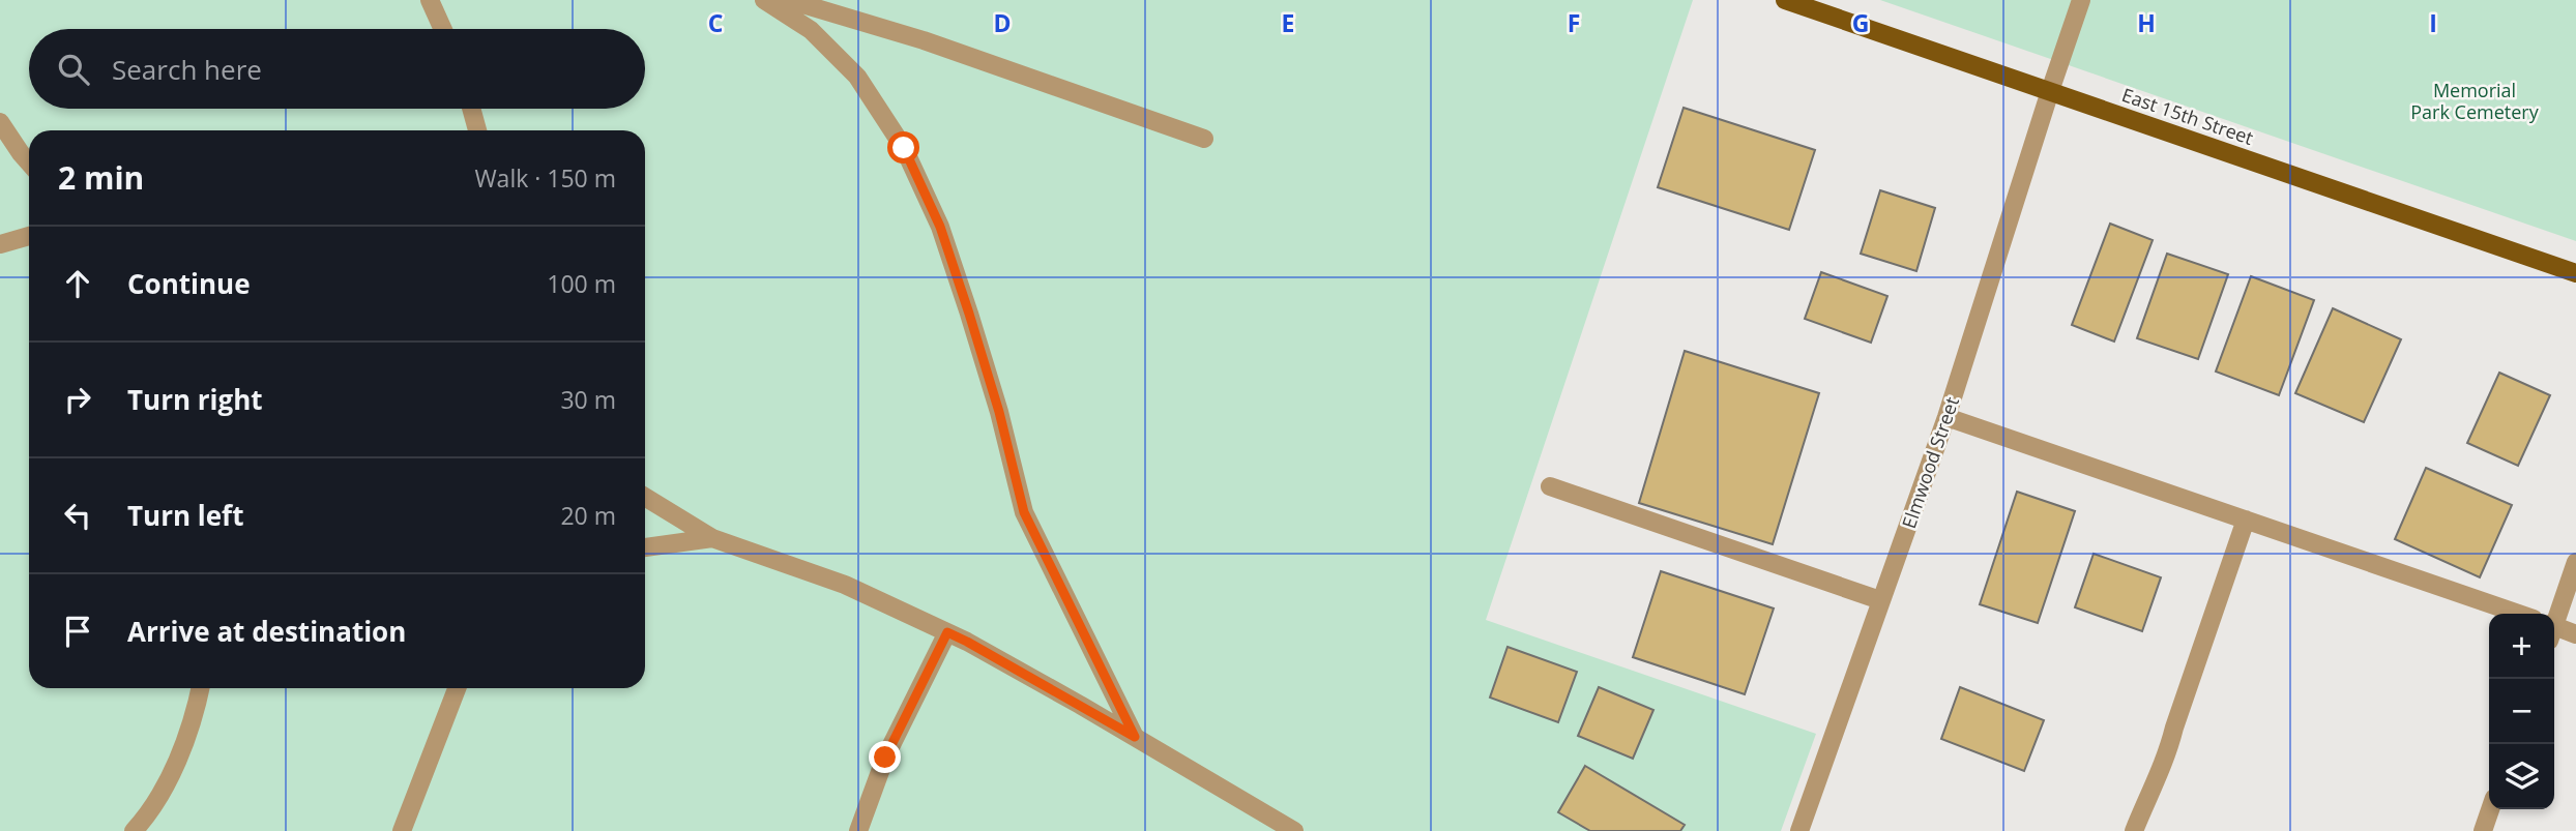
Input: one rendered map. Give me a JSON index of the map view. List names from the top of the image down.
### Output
{
  "streets": {
    "main road": ["East 15th Street"],
    "street": ["Elmwood Street"]
  },
  "crossings": [
    ["East 15th Street", "Elmwood Street"]
  ],
  "parks": ["Memorial Park Cemetery"],
  "page": {
    "search": "Search here",
    "heading": ["2 min", "Walk · 150 m"],
    "list": [
      ["Continue", "100 m"],
      ["Turn right", "30 m"],
      ["Turn left", "20 m"],
      "Arrive at destination"
    ],
    "map_buttons": ["+", "−"]
  },
  "grid": {
    "columns": [
      "C",
      "D",
      "E",
      "F",
      "G",
      "H",
      "I"
    ]
  }
}
